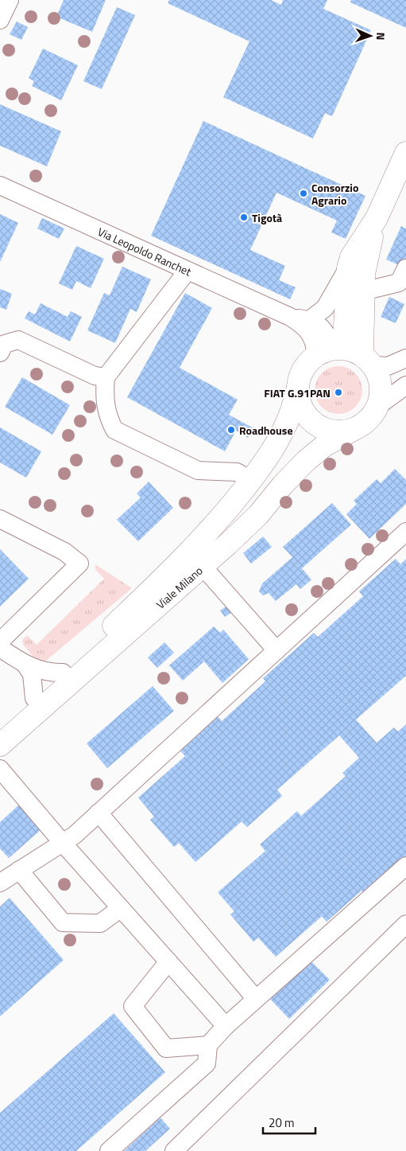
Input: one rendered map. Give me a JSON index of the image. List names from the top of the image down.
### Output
{
  "streets": {
    "main road": ["Viale Milano"],
    "street": ["Via Leopoldo Ranchet"]
  },
  "places": [
    "Consorzio Agrario",
    "Tigotà",
    "FIAT G.91PAN",
    "Roadhouse"
  ],
  "scale_bar": "20 m",
  "north": "right"
}
